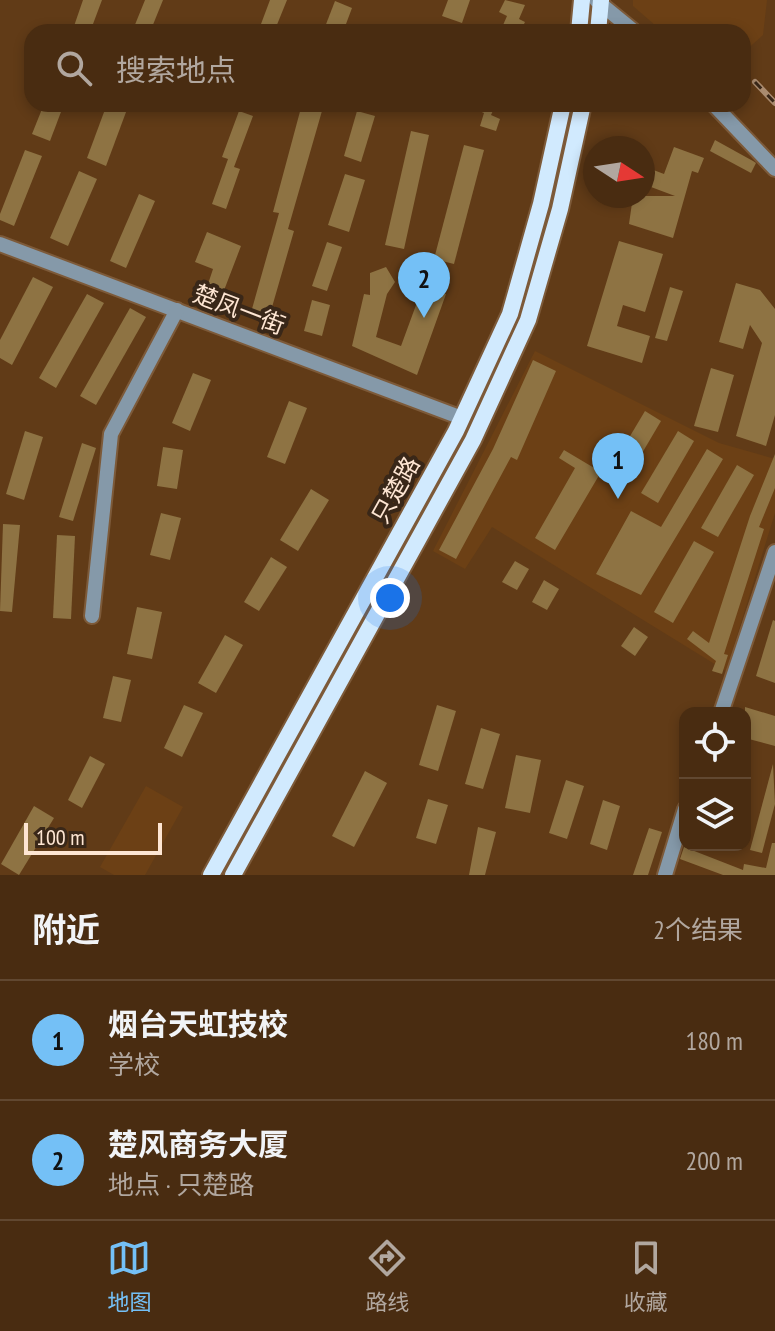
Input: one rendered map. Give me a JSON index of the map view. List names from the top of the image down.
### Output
{
  "streets": {
    "main road": ["只楚路"],
    "street": ["楚凤一街"]
  },
  "crossings": [
    ["楚凤一街", "只楚路"]
  ],
  "scale_bar": "100 m",
  "north": "right",
  "page": {
    "search": "搜索地点",
    "pins": ["2", "1"],
    "scale": "100 m",
    "heading": ["附近", "2个结果"],
    "list": [
      {
        "mark": "1",
        "name": "烟台天虹技校",
        "note": "学校",
        "value": "180 m"
      },
      {
        "mark": "2",
        "name": "楚风商务大厦",
        "note": "地点 · 只楚路",
        "value": "200 m"
      }
    ],
    "nav": ["地图", "路线", "收藏"]
  }
}
